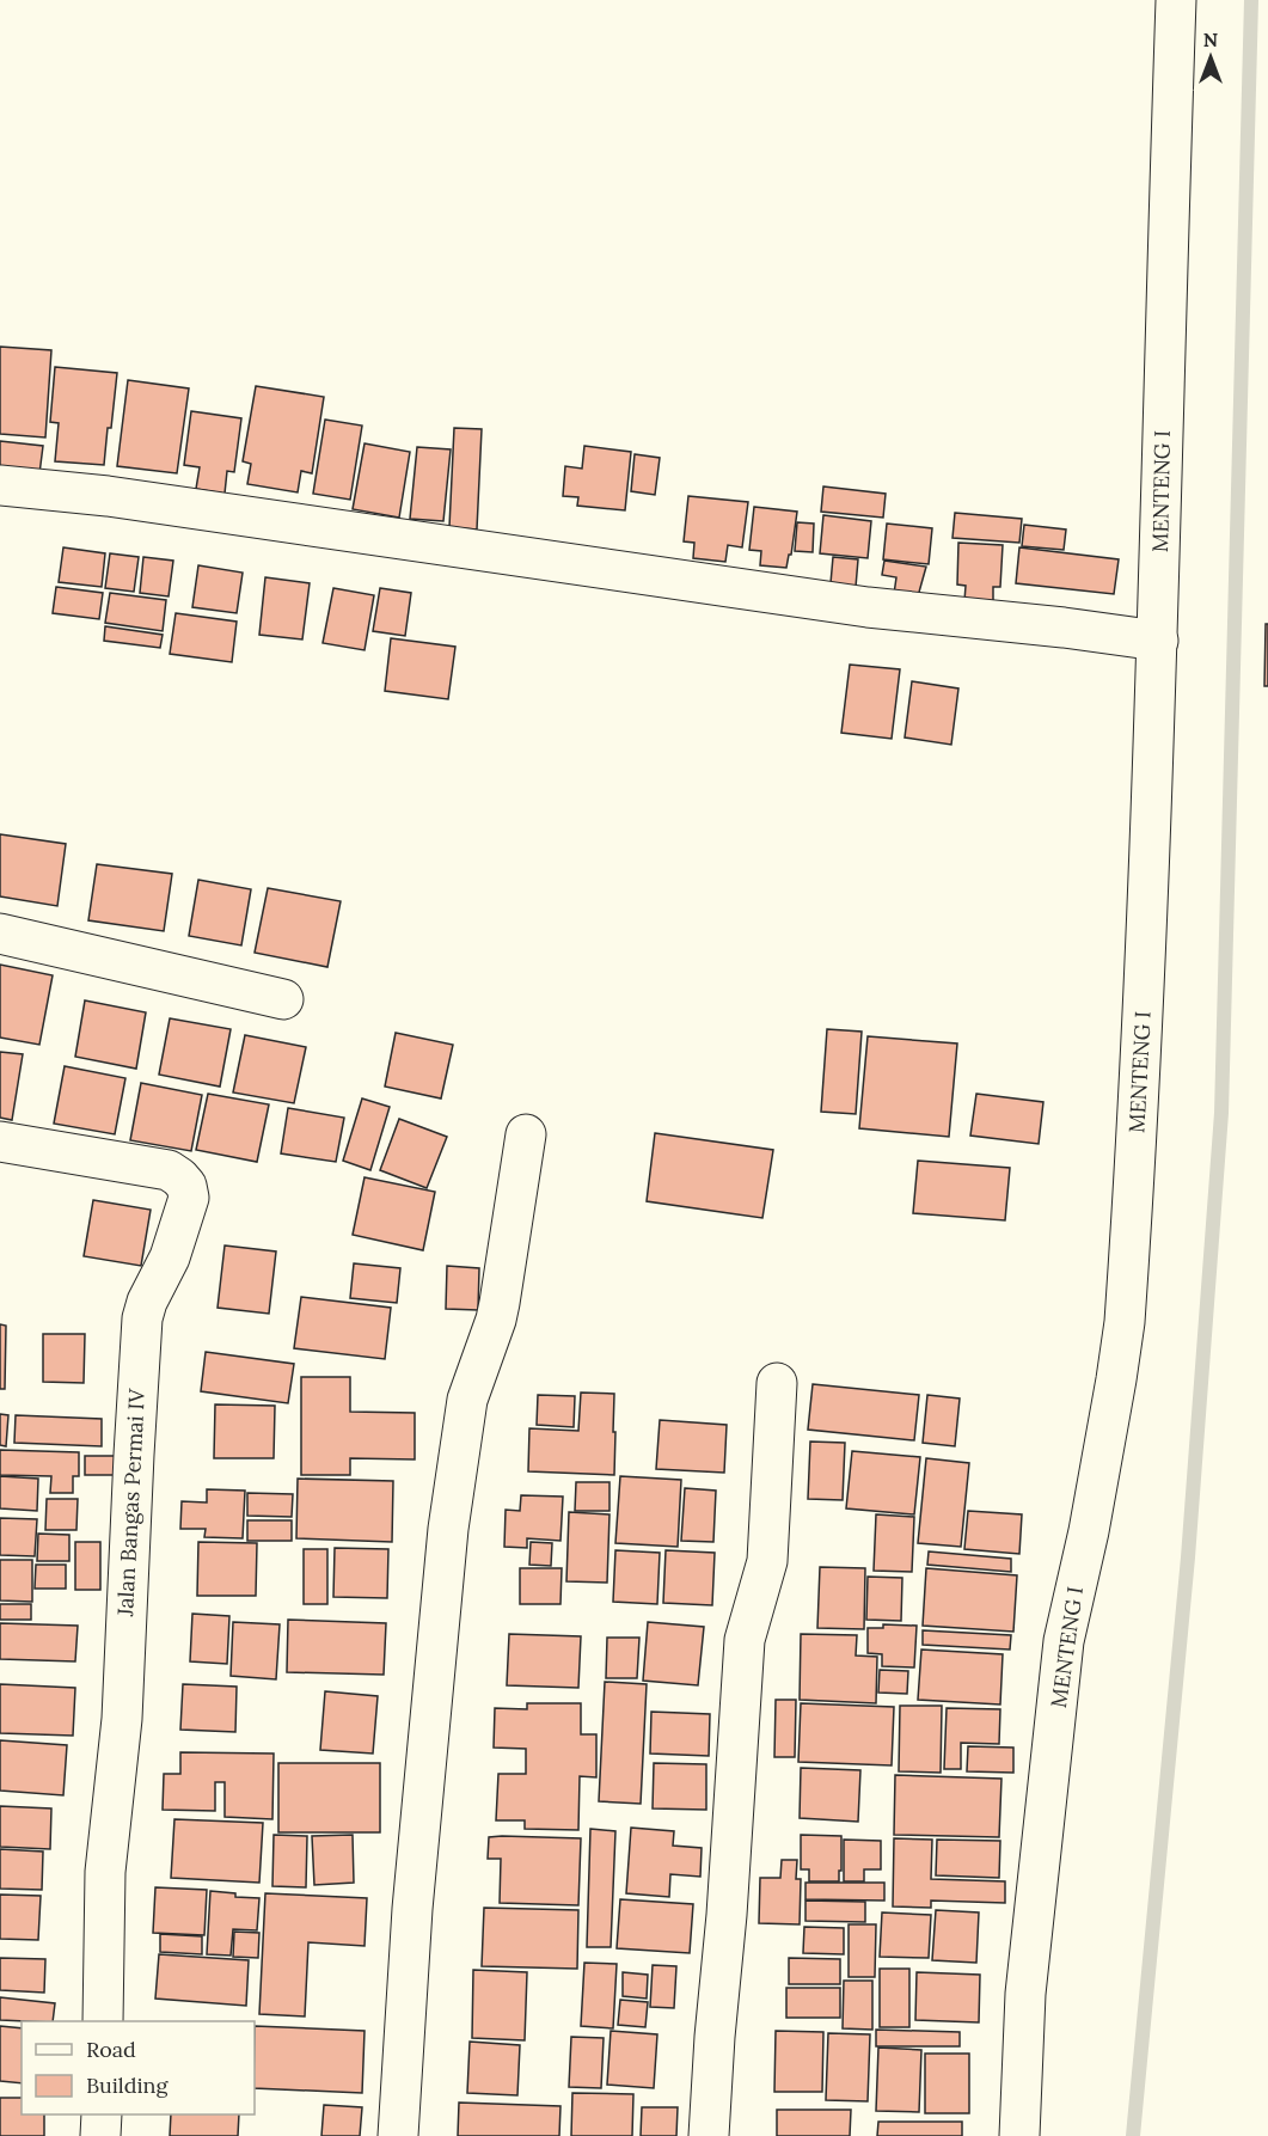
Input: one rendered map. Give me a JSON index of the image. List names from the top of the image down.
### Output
{
  "streets": {
    "street": ["MENTENG I", "Jalan Bangas Permai IV"]
  },
  "legend": ["Road", "Building"],
  "north": "top"
}
